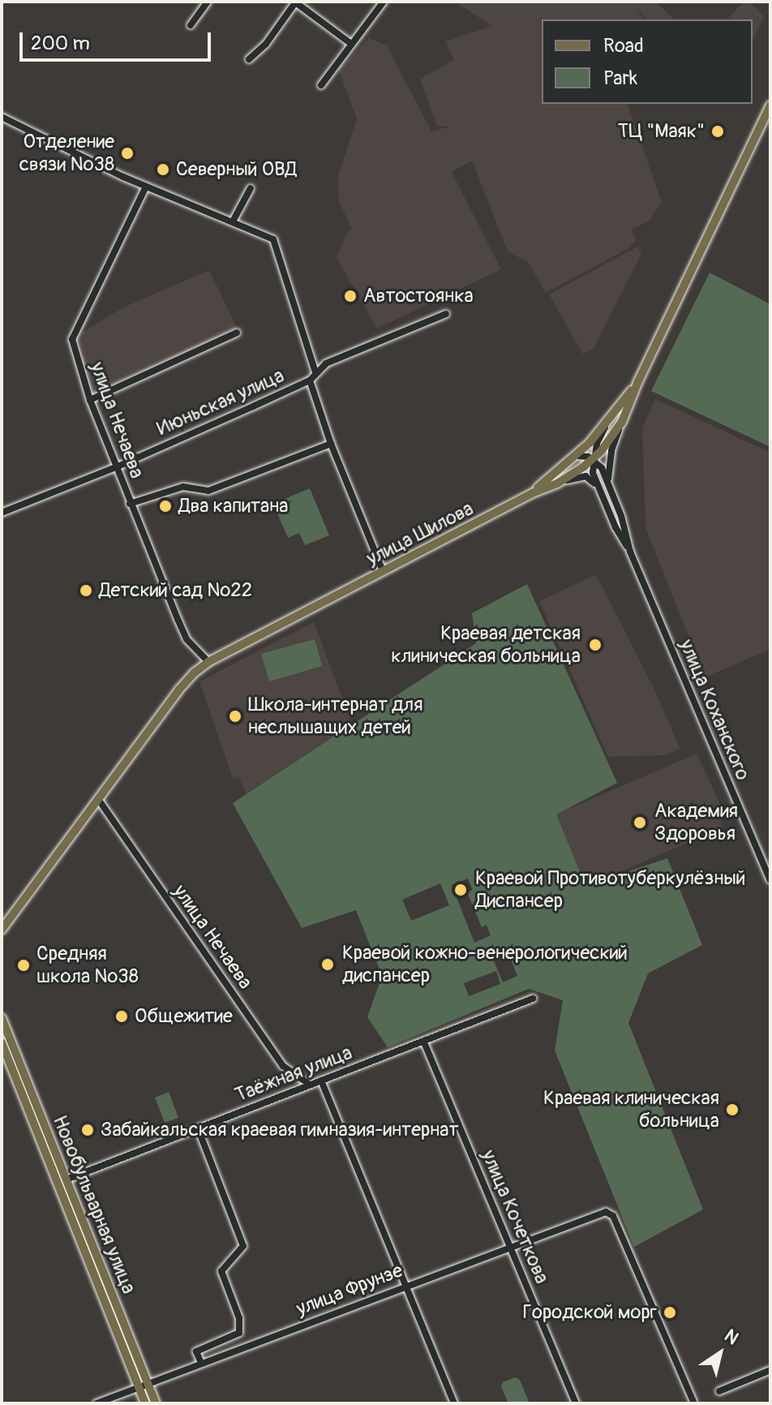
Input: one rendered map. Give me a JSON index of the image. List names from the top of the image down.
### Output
{
  "streets": {
    "main road": ["улица Шилова", "Новобульварная улица"],
    "street": [
      "Июньская улица",
      "улица Нечаева",
      "улица Коханского",
      "Таёжная улица",
      "улица Кочеткова",
      "улица Фрунзе"
    ]
  },
  "crossings": [
    ["Июньская улица", "улица Нечаева"],
    ["Июньская улица", "улица Шилова"],
    ["улица Нечаева", "улица Шилова"],
    ["улица Нечаева", "Таёжная улица"],
    ["Таёжная улица", "Новобульварная улица"],
    ["Таёжная улица", "улица Кочеткова"],
    ["Новобульварная улица", "улица Фрунзе"],
    ["улица Кочеткова", "улица Фрунзе"]
  ],
  "places": [
    "ТЦ \"Маяк\"",
    "Отделение связи №38",
    "Северный ОВД",
    "Автостоянка",
    "Два капитана",
    "Детский сад №22",
    "Краевая детская клиническая больница",
    "Школа-интернат для неслышащих детей",
    "Академия Здоровья",
    "Краевой Противотуберкулёзный Диспансер",
    "Краевой кожно-венерологический диспансер",
    "Средняя школа №38",
    "Общежитие",
    "Краевая клиническая больница",
    "Забайкальская краевая гимназия-интернат",
    "Городской морг"
  ],
  "legend": ["Road", "Park"],
  "scale_bar": "200 m",
  "north": "top right"
}
